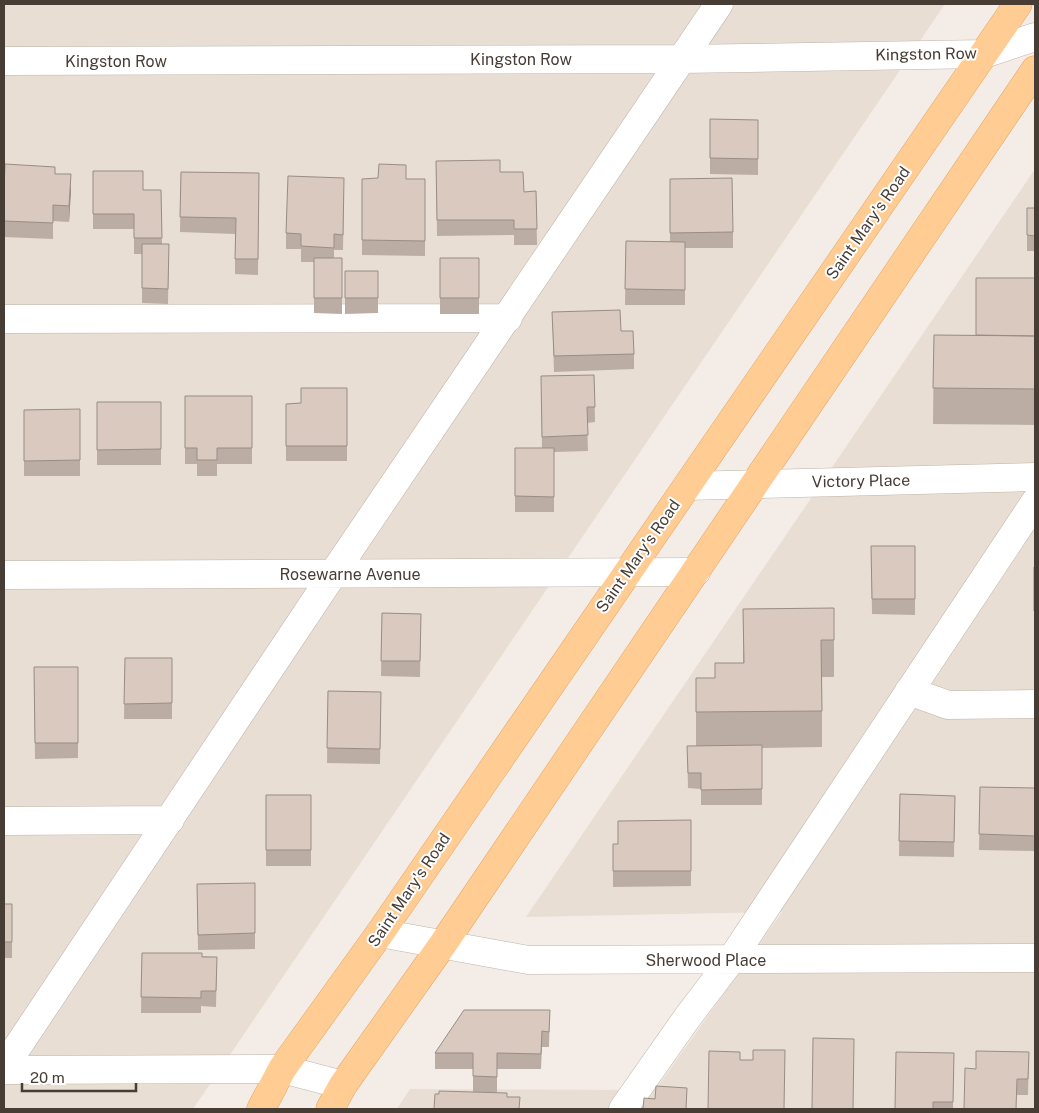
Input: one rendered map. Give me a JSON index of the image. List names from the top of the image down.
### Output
{
  "streets": {
    "main road": ["Saint Mary's Road"],
    "street": [
      "Kingston Row",
      "Victory Place",
      "Rosewarne Avenue",
      "Sherwood Place"
    ]
  },
  "crossings": [
    ["Kingston Row", "Saint Mary's Road"],
    ["Saint Mary's Road", "Victory Place"],
    ["Saint Mary's Road", "Rosewarne Avenue"],
    ["Saint Mary's Road", "Sherwood Place"]
  ],
  "scale_bar": "20 m"
}
